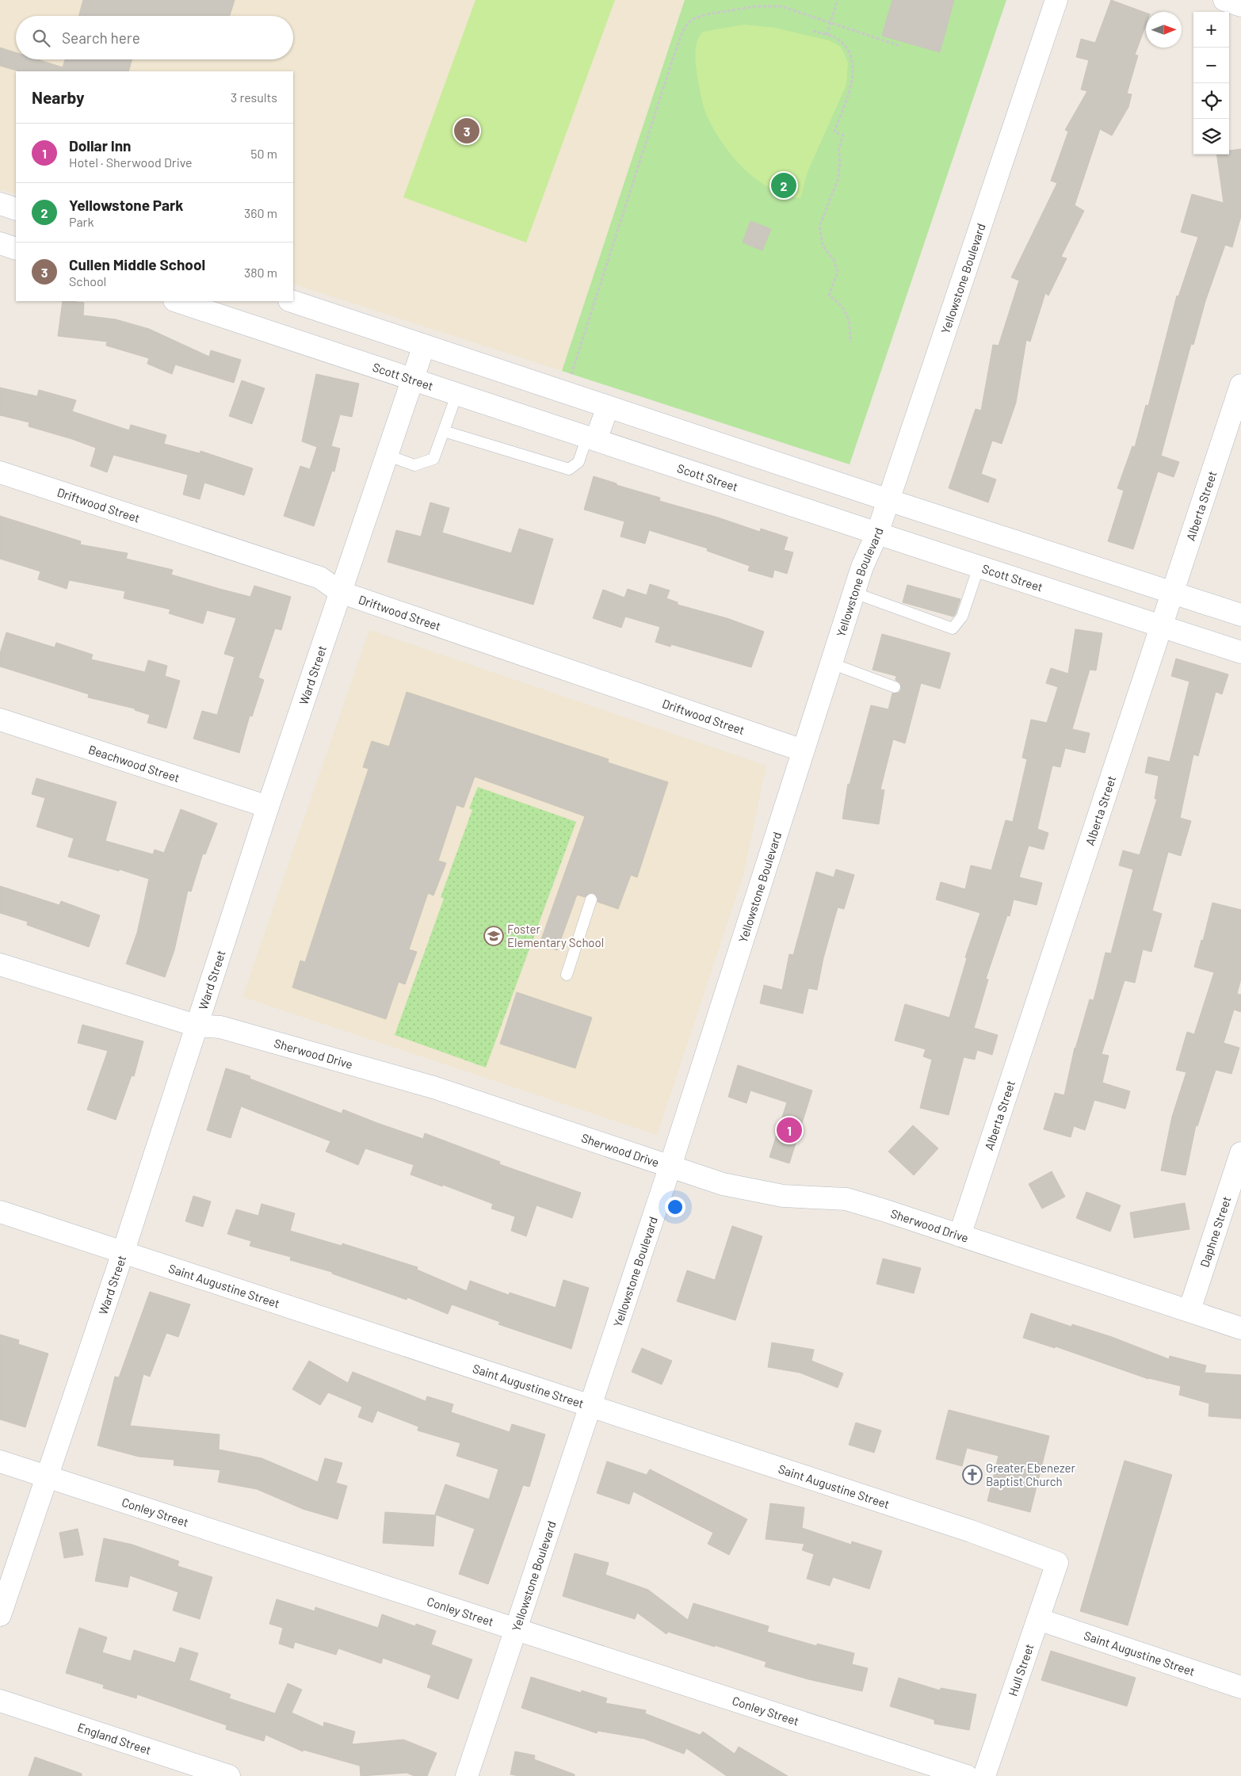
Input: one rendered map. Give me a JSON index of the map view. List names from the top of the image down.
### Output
{
  "streets": {
    "street": [
      "Yellowstone Boulevard",
      "Scott Street",
      "Driftwood Street",
      "Alberta Street",
      "Ward Street",
      "Beachwood Street",
      "Sherwood Drive",
      "Daphne Street",
      "Saint Augustine Street",
      "Conley Street",
      "Hull Street",
      "England Street"
    ]
  },
  "crossings": [
    ["Yellowstone Boulevard", "Scott Street"],
    ["Yellowstone Boulevard", "Driftwood Street"],
    ["Yellowstone Boulevard", "Sherwood Drive"],
    ["Yellowstone Boulevard", "Saint Augustine Street"],
    ["Yellowstone Boulevard", "Conley Street"],
    ["Scott Street", "Alberta Street"],
    ["Scott Street", "Ward Street"],
    ["Driftwood Street", "Ward Street"],
    ["Alberta Street", "Sherwood Drive"],
    ["Ward Street", "Beachwood Street"],
    ["Ward Street", "Sherwood Drive"],
    ["Ward Street", "Saint Augustine Street"],
    ["Ward Street", "Conley Street"],
    ["Sherwood Drive", "Daphne Street"],
    ["Saint Augustine Street", "Hull Street"]
  ],
  "places": {
    "school or university": ["Foster Elementary School"],
    "church": ["Greater Ebenezer Baptist Church"]
  },
  "north": "right",
  "page": {
    "map_buttons": ["+", "−"],
    "search": "Search here",
    "heading": ["Nearby", "3 results"],
    "pins": ["3", "2", "1"],
    "list": [
      {
        "mark": "1",
        "name": "Dollar Inn",
        "note": "Hotel · Sherwood Drive",
        "value": "50 m"
      },
      {
        "mark": "2",
        "name": "Yellowstone Park",
        "note": "Park",
        "value": "360 m"
      },
      {
        "mark": "3",
        "name": "Cullen Middle School",
        "note": "School",
        "value": "380 m"
      }
    ]
  }
}
